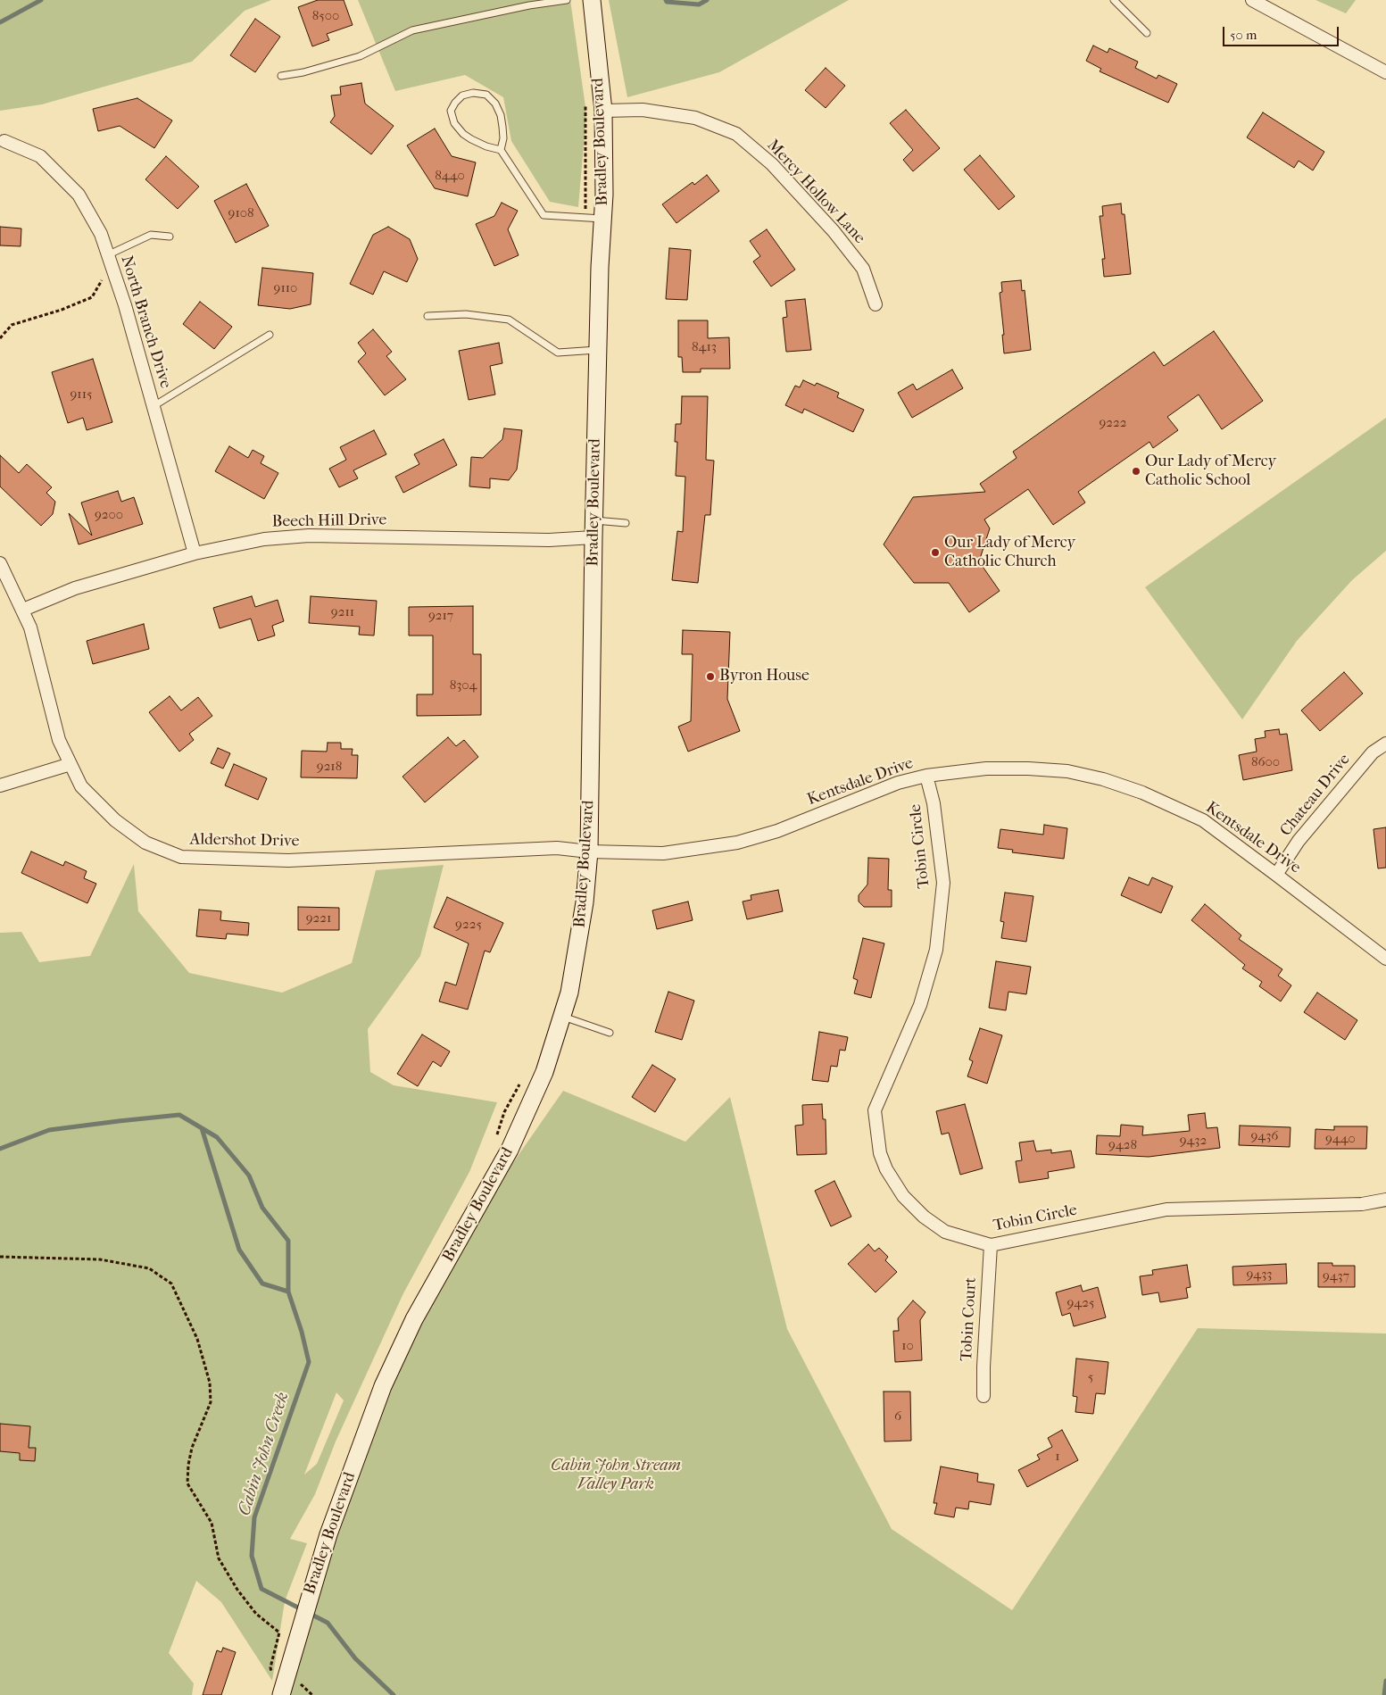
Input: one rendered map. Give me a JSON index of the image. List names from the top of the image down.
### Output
{
  "streets": {
    "main road": ["Bradley Boulevard"],
    "street": [
      "Mercy Hollow Lane",
      "North Branch Drive",
      "Beech Hill Drive",
      "Kentsdale Drive",
      "Chateau Drive",
      "Aldershot Drive",
      "Tobin Circle",
      "Tobin Court"
    ]
  },
  "crossings": [
    ["Bradley Boulevard", "Mercy Hollow Lane"],
    ["Bradley Boulevard", "Beech Hill Drive"],
    ["Bradley Boulevard", "Kentsdale Drive"],
    ["Bradley Boulevard", "Aldershot Drive"],
    ["North Branch Drive", "Beech Hill Drive"],
    ["Beech Hill Drive", "Aldershot Drive"],
    ["Kentsdale Drive", "Chateau Drive"],
    ["Kentsdale Drive", "Aldershot Drive"],
    ["Kentsdale Drive", "Tobin Circle"],
    ["Tobin Circle", "Tobin Court"]
  ],
  "water": ["Cabin John Creek"],
  "parks": ["Cabin John Stream Valley Park"],
  "places": ["Our Lady of Mercy Catholic School", "Our Lady of Mercy Catholic Church", "Byron House"],
  "house_numbers": [
    "8500",
    "8440",
    "9108",
    "9110",
    "8413",
    "9115",
    "9222",
    "9200",
    "9211",
    "9217",
    "8304",
    "8600",
    "9218",
    "9221",
    "9225",
    "9436",
    "9440",
    "9432",
    "9428",
    "9433",
    "9437",
    "9425",
    "10",
    "5",
    "6",
    "1"
  ],
  "scale_bar": "50 m"
}
